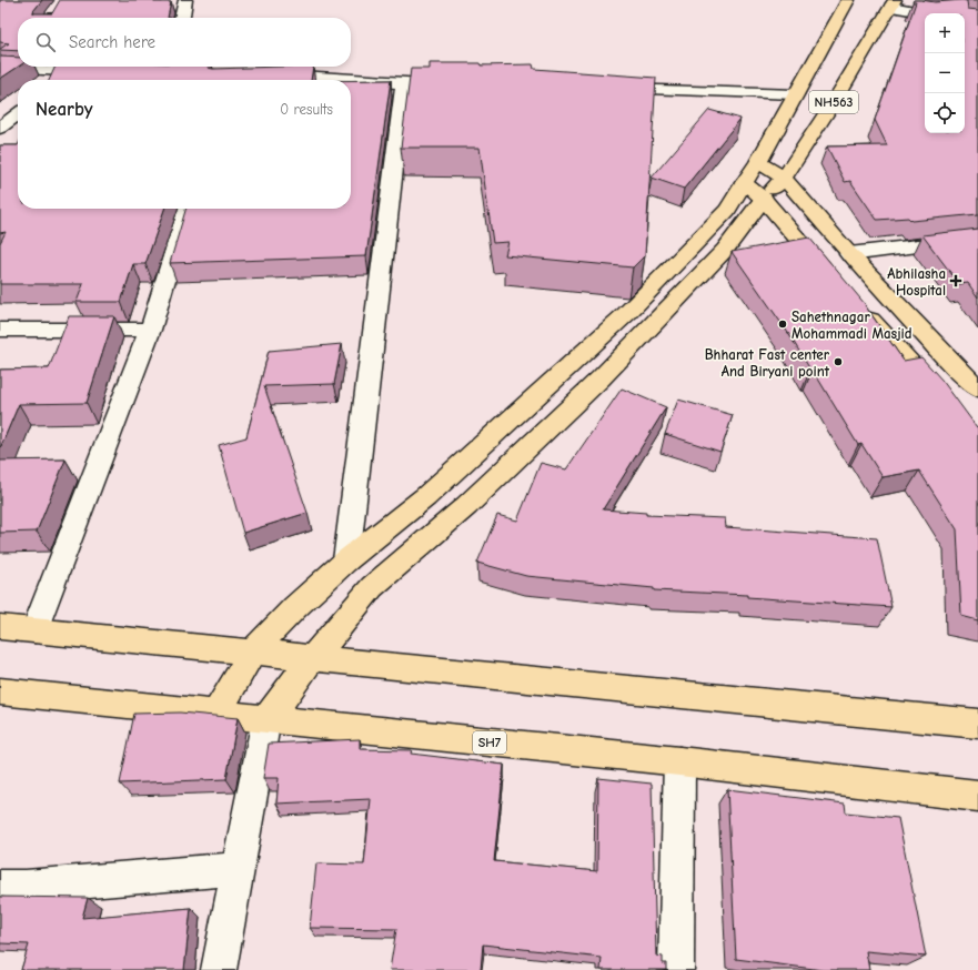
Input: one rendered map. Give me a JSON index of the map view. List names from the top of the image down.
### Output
{
  "streets": {
    "main road": ["NH563", "SH7"]
  },
  "places": {
    "health": ["Abhilasha Hospital"],
    "other": ["Sahethnagar Mohammadi Masjid", "Bhharat Fast center And Biryani point"]
  },
  "page": {
    "map_buttons": ["+", "−"],
    "search": "Search here",
    "heading": ["Nearby", "0 results"]
  }
}
